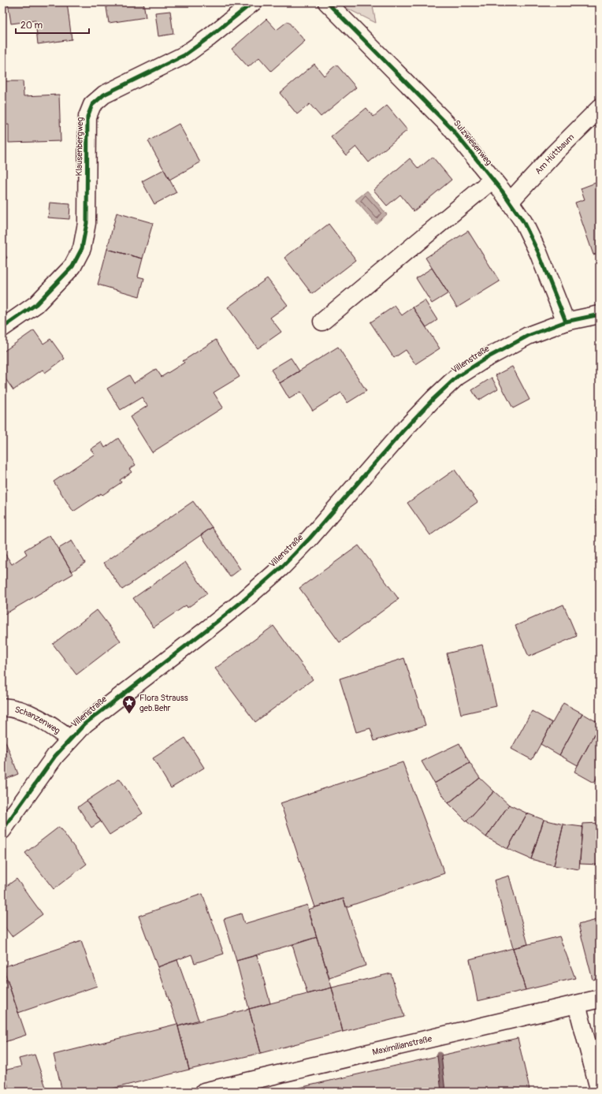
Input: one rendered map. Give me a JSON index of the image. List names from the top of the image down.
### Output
{
  "streets": {
    "street": [
      "Sulzwiesenweg",
      "Klausenbergweg",
      "Am Hüttbaum",
      "Villenstraße",
      "Schanzenweg",
      "Maximilianstraße"
    ]
  },
  "crossings": [
    ["Sulzwiesenweg", "Am Hüttbaum"],
    ["Sulzwiesenweg", "Villenstraße"],
    ["Villenstraße", "Schanzenweg"]
  ],
  "places": {
    "place": ["Flora Strauss geb.Behr"]
  },
  "scale_bar": "20 m"
}
